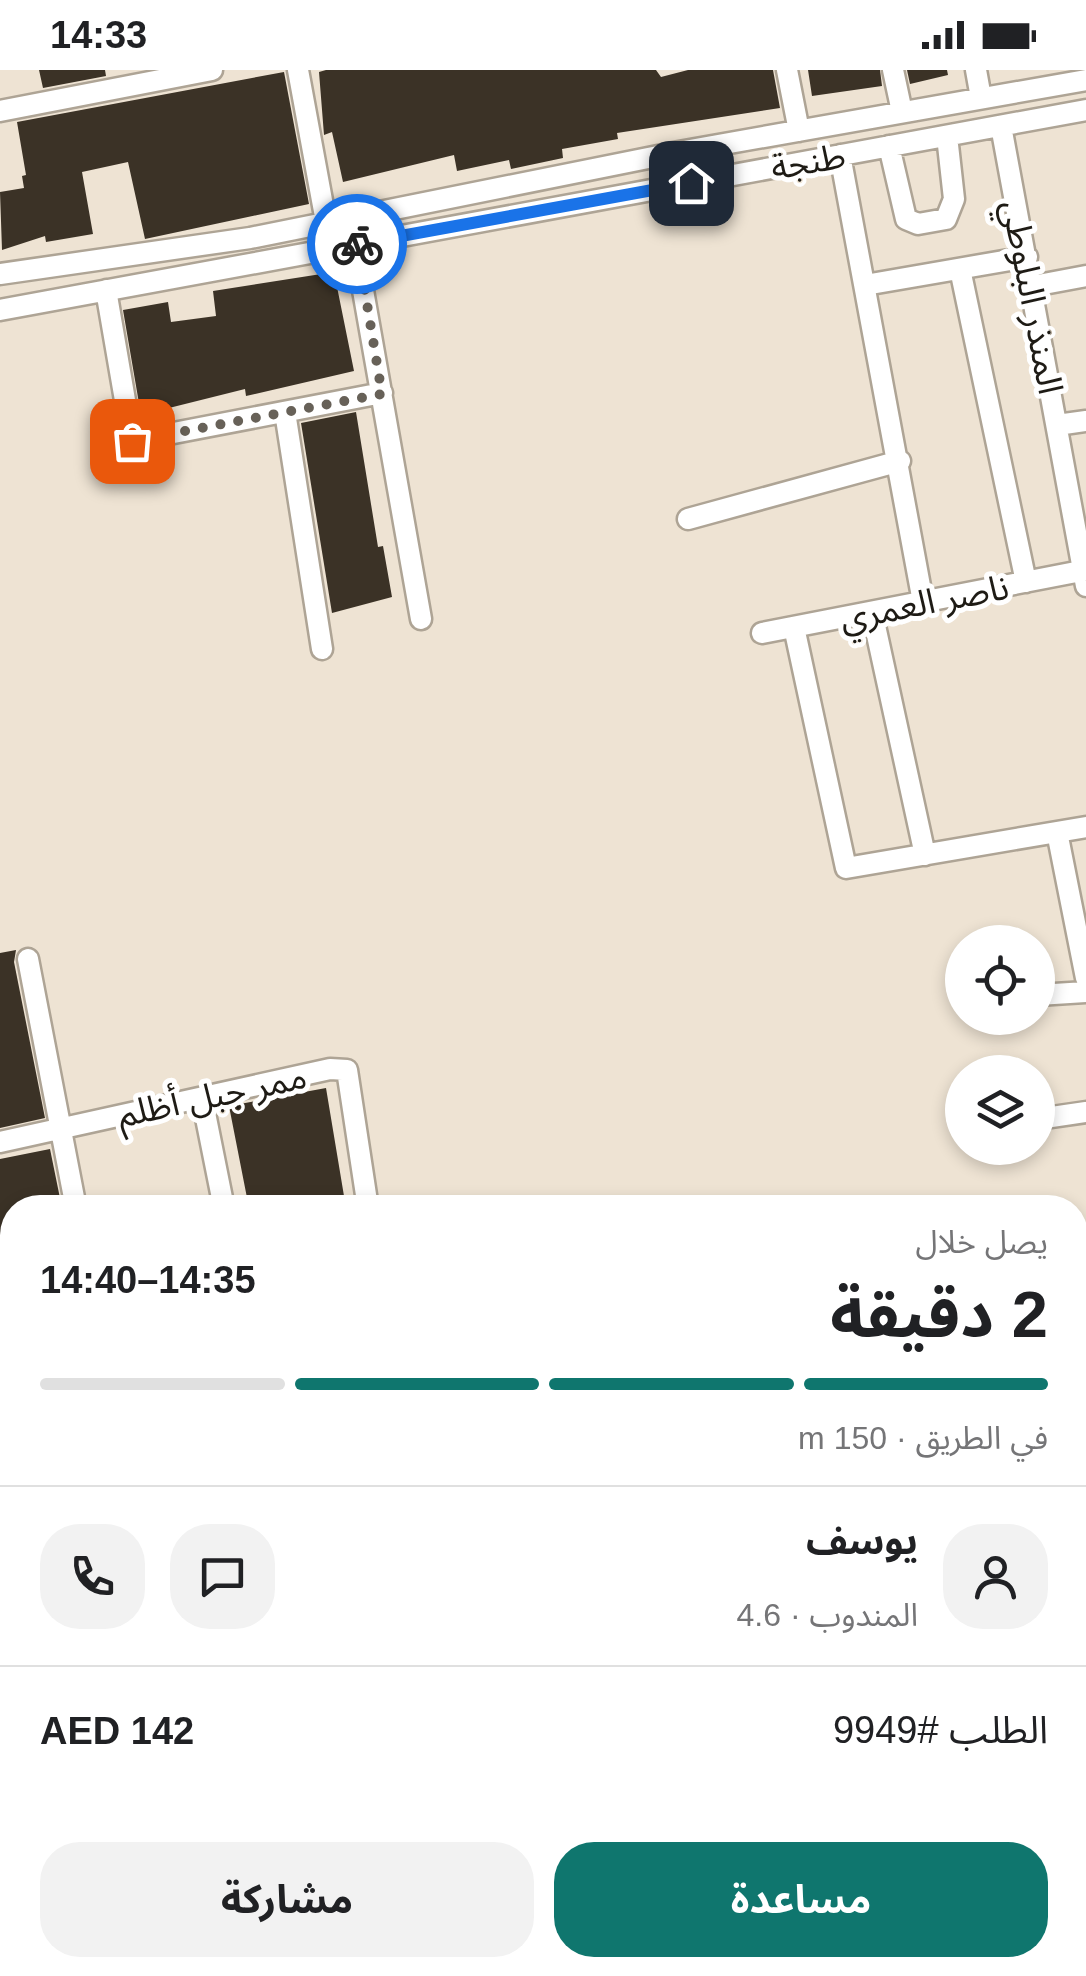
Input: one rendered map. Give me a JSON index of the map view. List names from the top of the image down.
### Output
{
  "streets": {
    "street": [
      "طنجة",
      "المنذر البلوطي",
      "ناصر العمري",
      "ممر جبل أظلم"
    ]
  },
  "crossings": [
    ["طنجة", "المنذر البلوطي"],
    ["المنذر البلوطي", "ناصر العمري"]
  ],
  "page": {
    "status": "14:33",
    "heading": ["2 دقيقة", "يصل خلال", "14:35–14:40"],
    "panel": [
      "يوسف",
      "المندوب · 4.6",
      "الطلب #9949",
      "AED 142"
    ],
    "bar": "في الطريق · 150 m",
    "buttons": ["مساعدة", "مشاركة"]
  }
}
